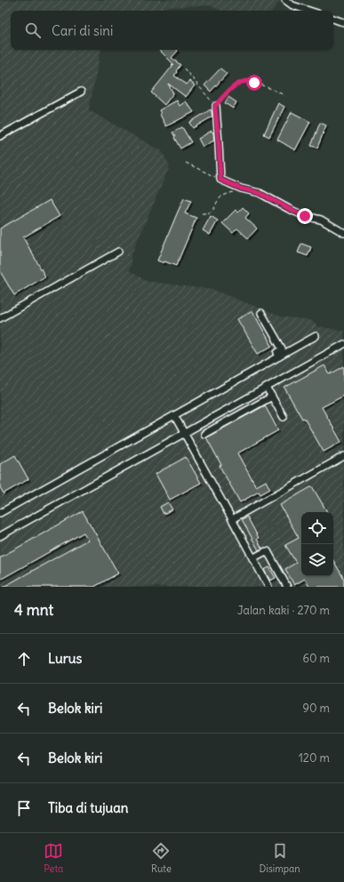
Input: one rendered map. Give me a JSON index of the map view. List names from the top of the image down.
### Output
{
  "page": {
    "search": "Cari di sini",
    "heading": ["4 mnt", "Jalan kaki · 270 m"],
    "list": [
      ["Lurus", "60 m"],
      ["Belok kiri", "90 m"],
      ["Belok kiri", "120 m"],
      "Tiba di tujuan"
    ],
    "nav": ["Peta", "Rute", "Disimpan"]
  }
}
